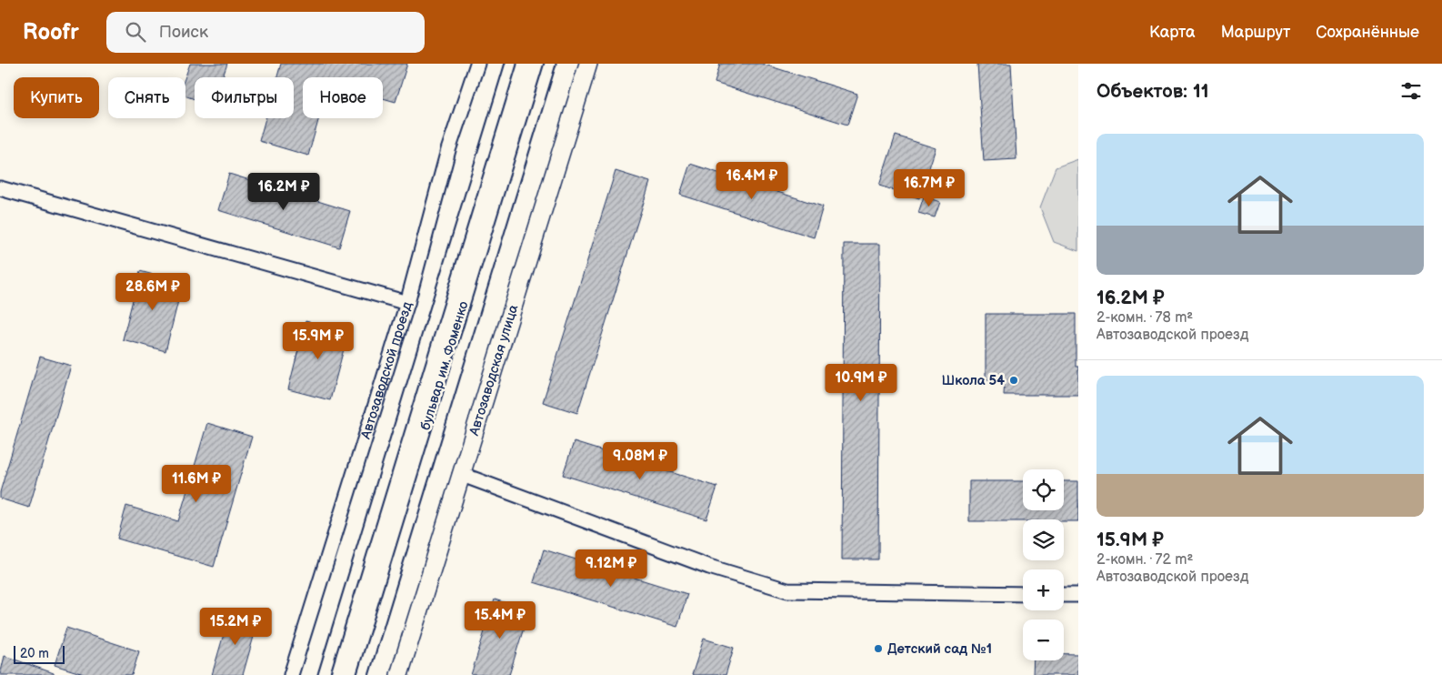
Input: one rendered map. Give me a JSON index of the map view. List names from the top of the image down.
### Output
{
  "streets": {
    "street": ["бульвар им. Фоменко", "Автозаводская улица", "Автозаводской проезд"]
  },
  "places": ["Школа 54", "Детский сад №1"],
  "scale_bar": "20 m",
  "page": {
    "header": "Roofr",
    "search": "Поиск",
    "nav": ["Карта", "Маршрут", "Сохранённые"],
    "heading": "Объектов: 11",
    "chip": [
      "Купить",
      "Снять",
      "Фильтры",
      "Новое"
    ],
    "list": [
      {
        "name": "16.2M ₽",
        "note": "2-комн. · 78 m² · Автозаводской проезд"
      },
      {
        "name": "15.9M ₽",
        "note": "2-комн. · 72 m² · Автозаводской проезд"
      }
    ],
    "price": [
      "16.4M ₽",
      "16.7M ₽",
      "16.2M ₽",
      "28.6M ₽",
      "15.9M ₽",
      "10.9M ₽",
      "9.08M ₽",
      "11.6M ₽",
      "9.12M ₽",
      "15.4M ₽",
      "15.2M ₽"
    ],
    "map_buttons": ["+", "−"],
    "scale": "20 m"
  }
}
